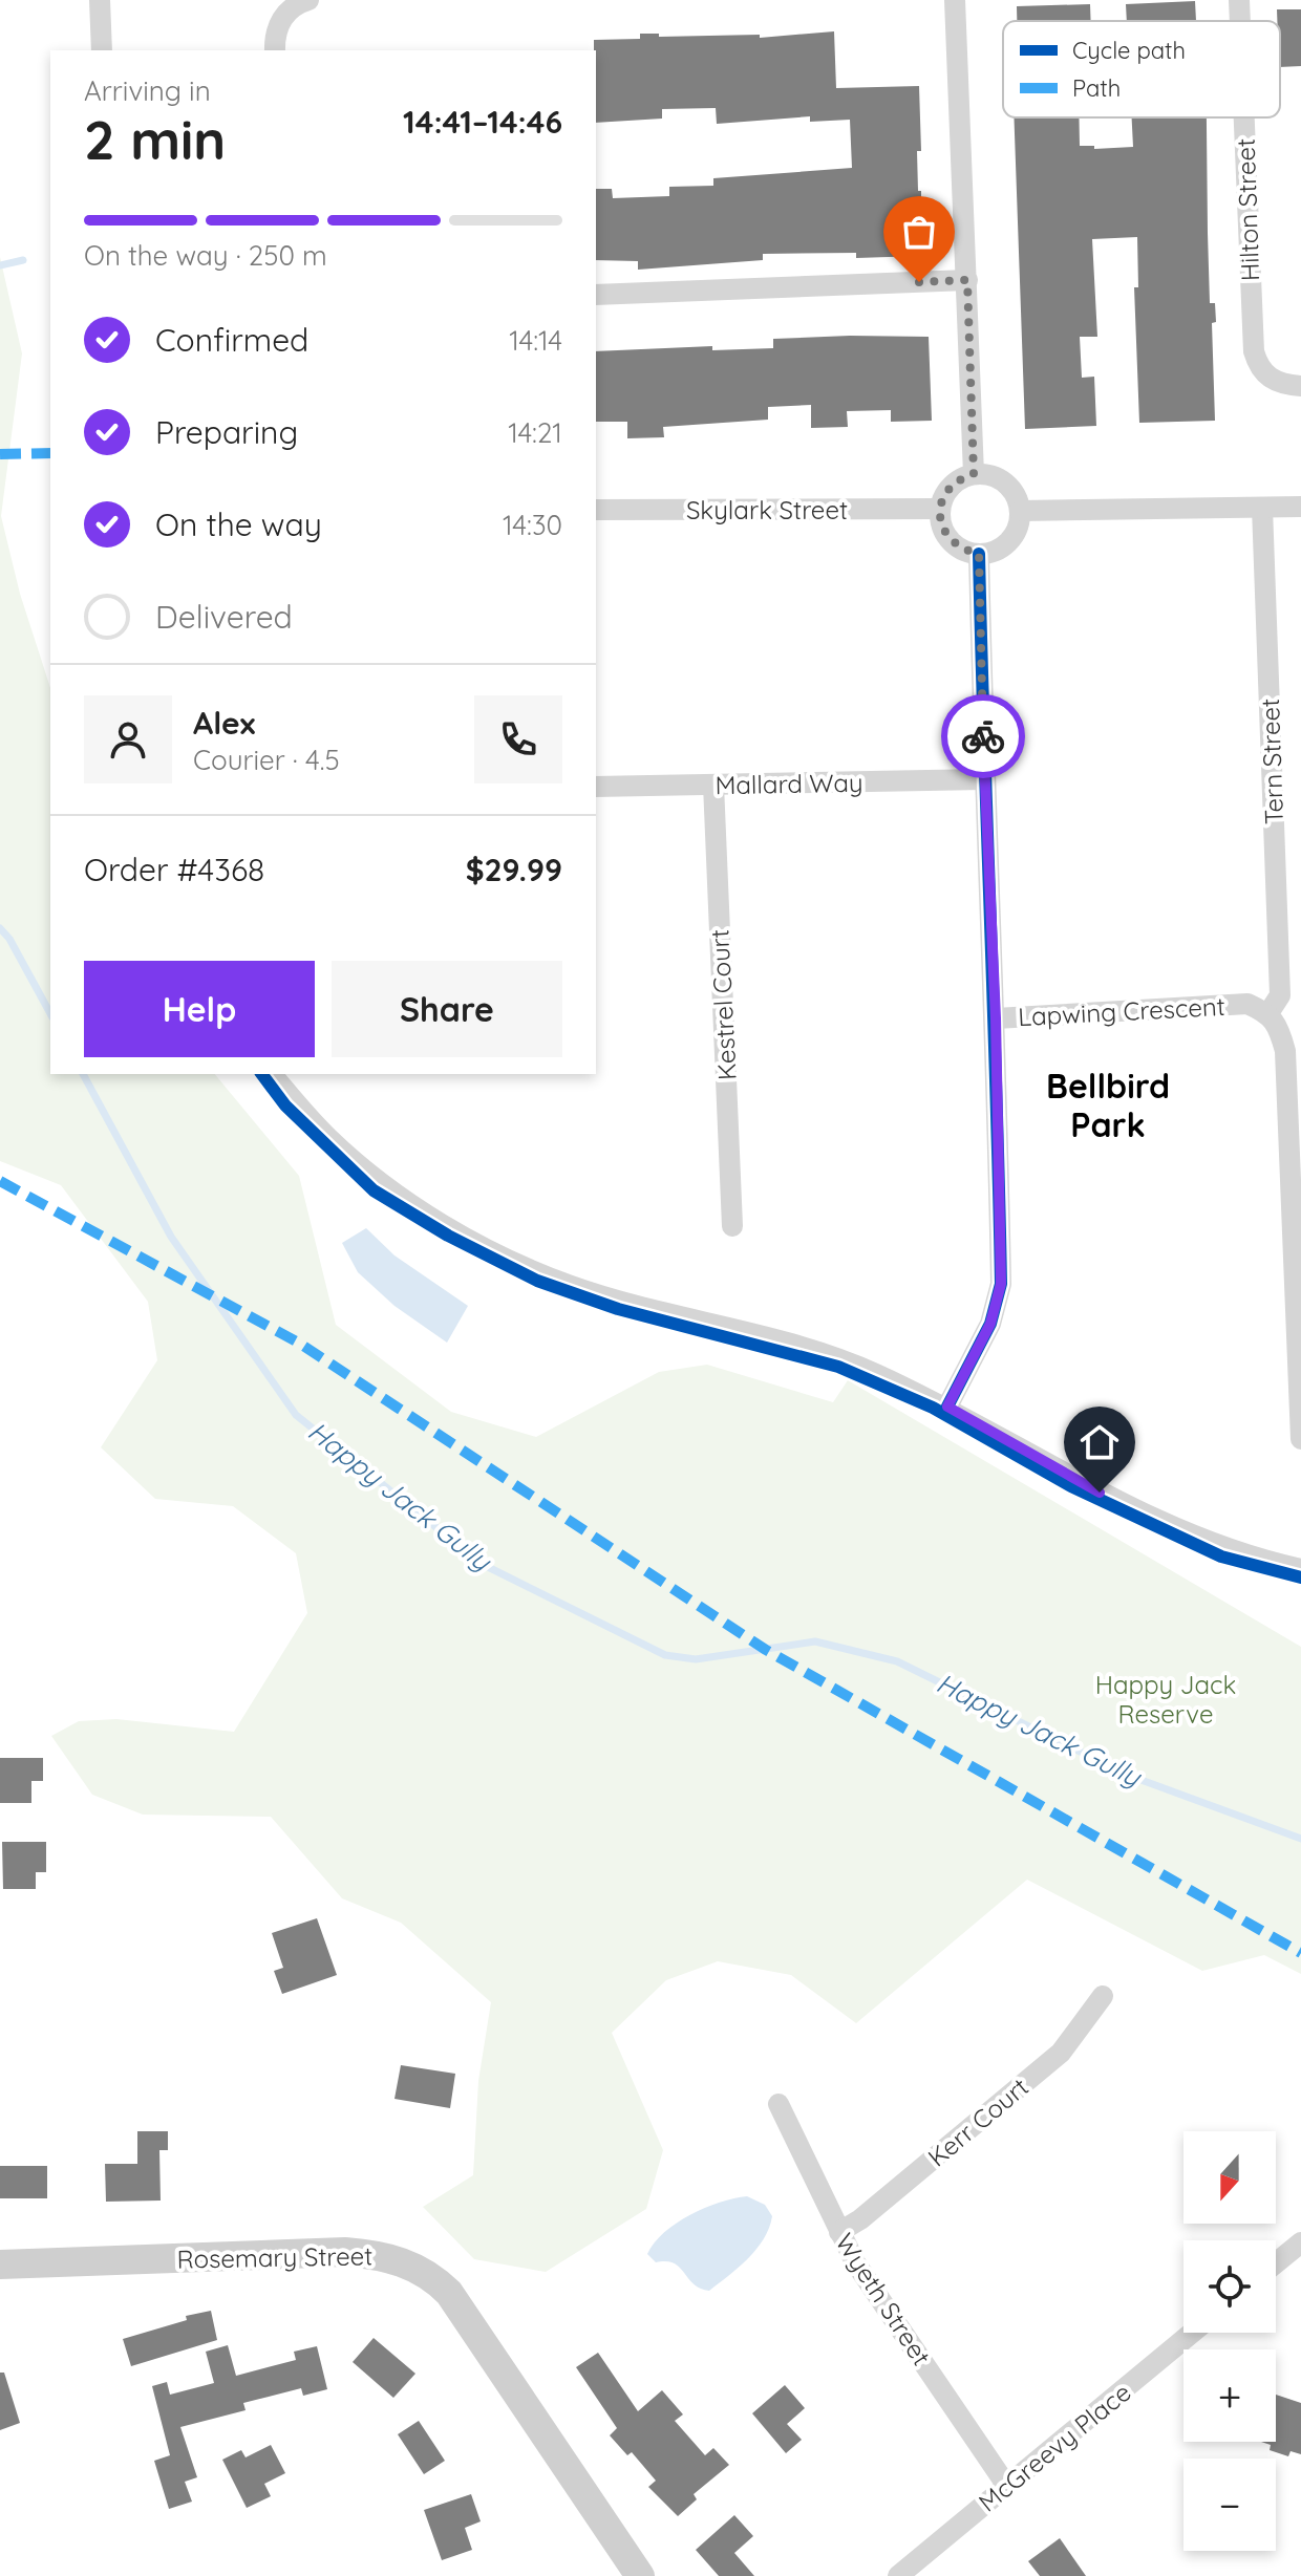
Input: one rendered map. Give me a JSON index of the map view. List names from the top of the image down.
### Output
{
  "streets": {
    "street": [
      "Hilton Street",
      "Skylark Street",
      "Tern Street",
      "Mallard Way",
      "Kestrel Court",
      "Lapwing Crescent",
      "Kerr Court",
      "Rosemary Street",
      "Wyeth Street",
      "McGreevy Place"
    ]
  },
  "crossings": [
    ["Tern Street", "Lapwing Crescent"],
    ["Mallard Way", "Kestrel Court"],
    ["Kerr Court", "Wyeth Street"],
    ["Wyeth Street", "McGreevy Place"]
  ],
  "districts": ["Bellbird Park"],
  "water": ["Happy Jack Gully"],
  "parks": ["Happy Jack Reserve"],
  "legend": ["Cycle path", "Path"],
  "north": "bottom",
  "page": {
    "heading": ["2 min", "Arriving in", "14:41–14:46"],
    "panel": [
      "Alex",
      "Courier · 4.5",
      "Order #4368",
      "$29.99"
    ],
    "bar": "On the way · 250 m",
    "list": [
      ["Confirmed", "14:14"],
      ["Preparing", "14:21"],
      ["On the way", "14:30"],
      "Delivered"
    ],
    "buttons": ["Help", "Share"],
    "map_buttons": ["+", "−"]
  }
}
